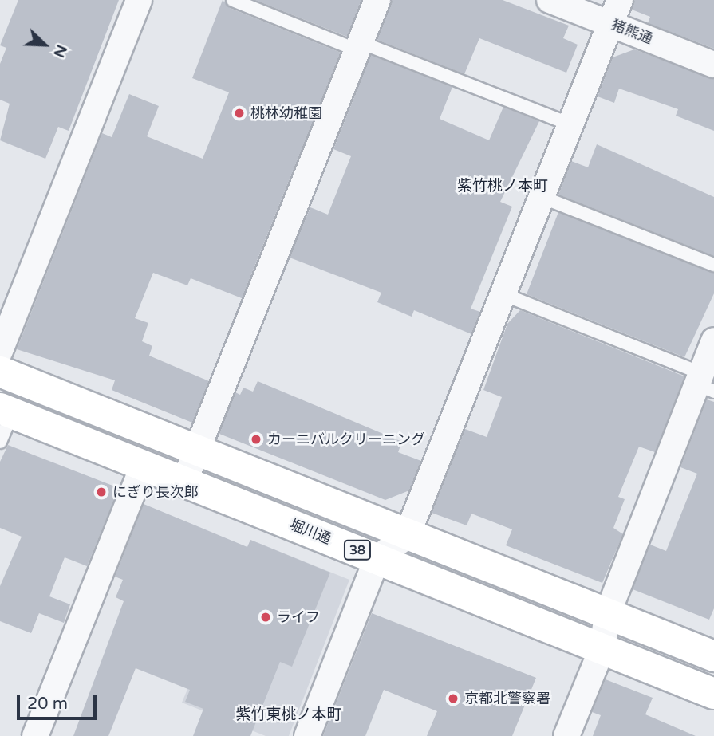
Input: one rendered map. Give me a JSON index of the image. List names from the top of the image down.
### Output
{
  "streets": {
    "main road": ["堀川通", "38"],
    "street": ["猪熊通"]
  },
  "districts": ["紫竹桃ノ本町", "紫竹東桃ノ本町"],
  "places": [
    "桃林幼稚園",
    "カーニバルクリーニング",
    "にぎり長次郎",
    "ライフ",
    "京都北警察署"
  ],
  "scale_bar": "20 m",
  "north": "bottom right"
}
